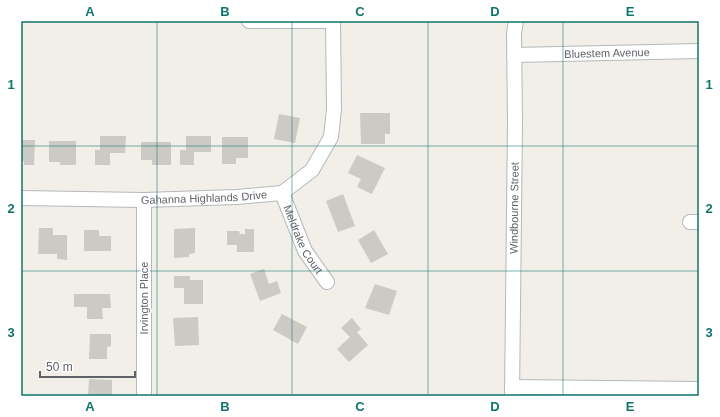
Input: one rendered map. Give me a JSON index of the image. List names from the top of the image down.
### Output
{
  "streets": {
    "street": [
      "Bluestem Avenue",
      "Gahanna Highlands Drive",
      "Windbourne Street",
      "Meldrake Court",
      "Irvington Place"
    ]
  },
  "crossings": [
    ["Bluestem Avenue", "Windbourne Street"],
    ["Gahanna Highlands Drive", "Meldrake Court"],
    ["Gahanna Highlands Drive", "Irvington Place"]
  ],
  "scale_bar": "50 m",
  "grid": {
    "columns": [
      "A",
      "B",
      "C",
      "D",
      "E"
    ],
    "rows": ["1", "2", "3"]
  }
}
